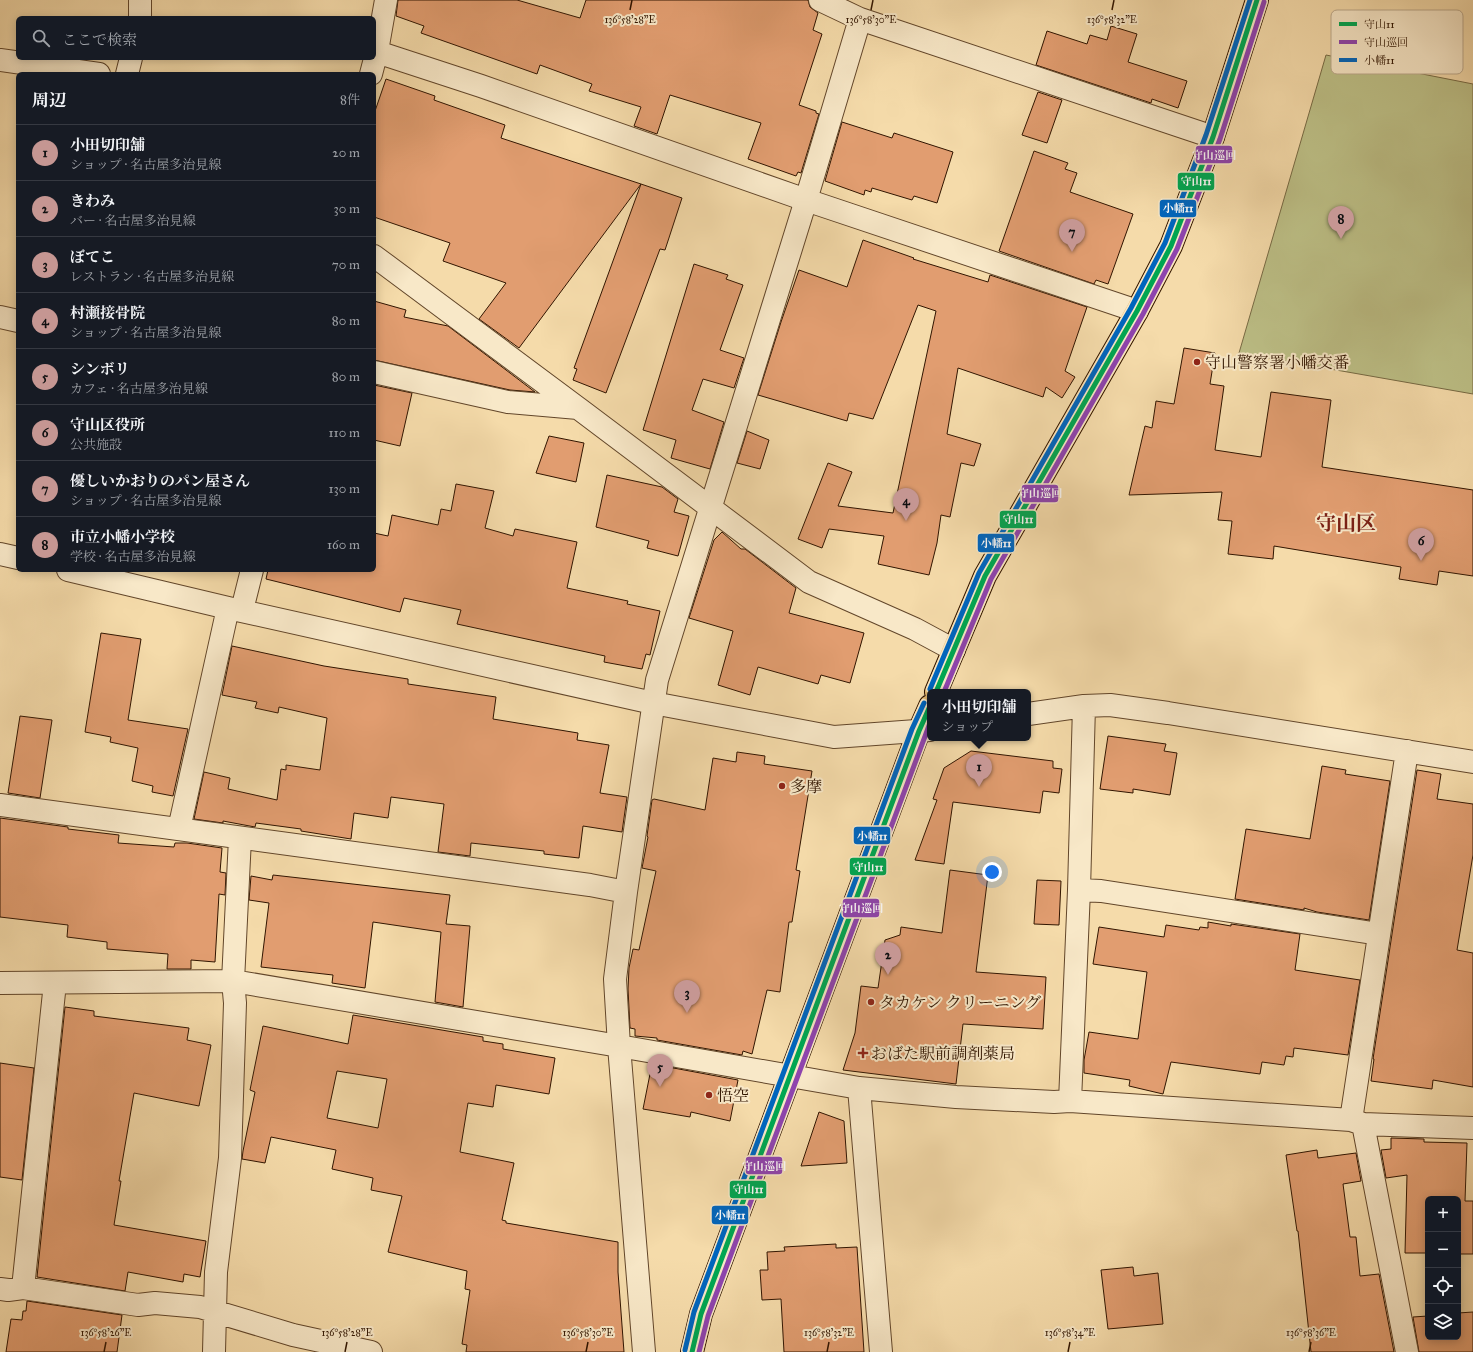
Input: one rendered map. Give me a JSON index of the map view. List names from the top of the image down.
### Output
{
  "districts": ["守山区"],
  "places": {
    "other": [
      "守山警察署小幡交番",
      "多摩",
      "タカケン クリーニング",
      "悟空"
    ],
    "health": ["おばた駅前調剤薬局"]
  },
  "lines": ["transit line 守山11", "transit line 小幡11", "transit line 守山巡回"],
  "legend": ["守山11", "守山巡回", "小幡11"],
  "page": {
    "search": "ここで検索",
    "heading": ["周辺", "8件"],
    "list": [
      {
        "mark": "1",
        "name": "小田切印舗",
        "note": "ショップ · 名古屋多治見線",
        "value": "20 m"
      },
      {
        "mark": "2",
        "name": "きわみ",
        "note": "バー · 名古屋多治見線",
        "value": "30 m"
      },
      {
        "mark": "3",
        "name": "ぼてこ",
        "note": "レストラン · 名古屋多治見線",
        "value": "70 m"
      },
      {
        "mark": "4",
        "name": "村瀬接骨院",
        "note": "ショップ · 名古屋多治見線",
        "value": "80 m"
      },
      {
        "mark": "5",
        "name": "シンボリ",
        "note": "カフェ · 名古屋多治見線",
        "value": "80 m"
      },
      {
        "mark": "6",
        "name": "守山区役所",
        "note": "公共施設",
        "value": "110 m"
      },
      {
        "mark": "7",
        "name": "優しいかおりのパン屋さん",
        "note": "ショップ · 名古屋多治見線",
        "value": "130 m"
      },
      {
        "mark": "8",
        "name": "市立小幡小学校",
        "note": "学校 · 名古屋多治見線",
        "value": "160 m"
      }
    ],
    "pins": [
      "8",
      "7",
      "4",
      "6",
      "1",
      "2",
      "3",
      "5"
    ],
    "popup": ["小田切印舗", "ショップ"],
    "map_buttons": ["+", "−"]
  },
  "coordinates": [
    "136°58'28\"E",
    "136°58'30\"E",
    "136°58'32\"E",
    "136°58'26\"E",
    "136°58'34\"E",
    "136°58'36\"E"
  ]
}
